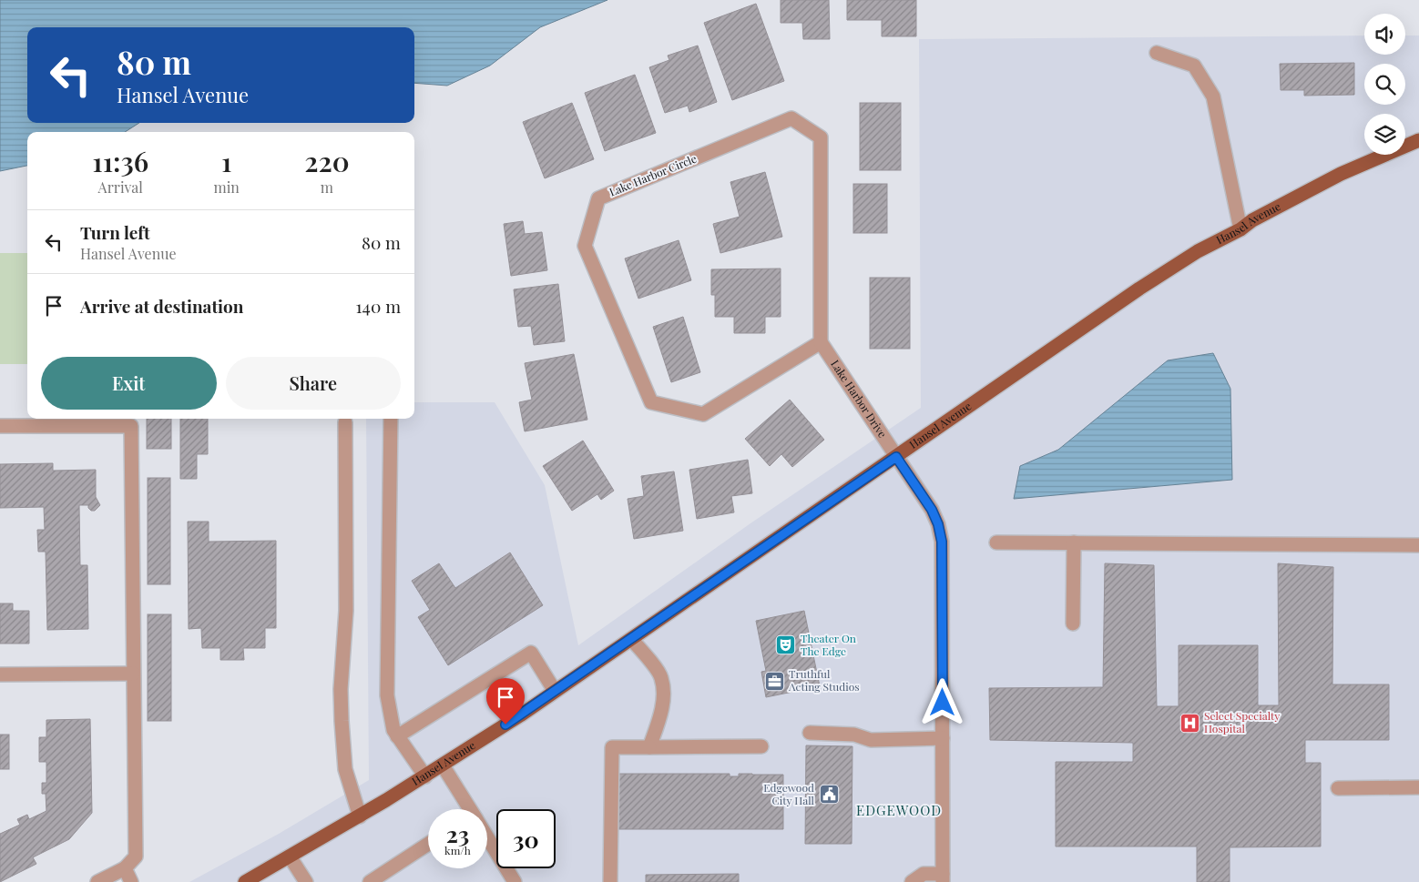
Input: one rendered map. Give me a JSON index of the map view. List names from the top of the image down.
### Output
{
  "streets": {
    "main road": ["Hansel Avenue"],
    "street": ["Lake Harbor Circle", "Lake Harbor Drive"]
  },
  "crossings": [
    ["Lake Harbor Circle", "Lake Harbor Drive"],
    ["Hansel Avenue", "Lake Harbor Drive"]
  ],
  "districts": ["EDGEWOOD"],
  "places": {
    "theatre": ["Theater On The Edge"],
    "office": ["Truthful Acting Studios"],
    "hospital": ["Select Specialty Hospital"],
    "public building": ["Edgewood City Hall"]
  },
  "page": {
    "turn": ["80 m", "Hansel Avenue"],
    "eta": [
      "11:36",
      "Arrival",
      "1",
      "min",
      "220",
      "m"
    ],
    "list": [
      {
        "name": "Turn left",
        "note": "Hansel Avenue",
        "value": "80 m"
      },
      {
        "name": "Arrive at destination",
        "value": "140 m"
      }
    ],
    "buttons": ["Exit", "Share"],
    "speed": "23 km/h",
    "limit": "30"
  }
}
